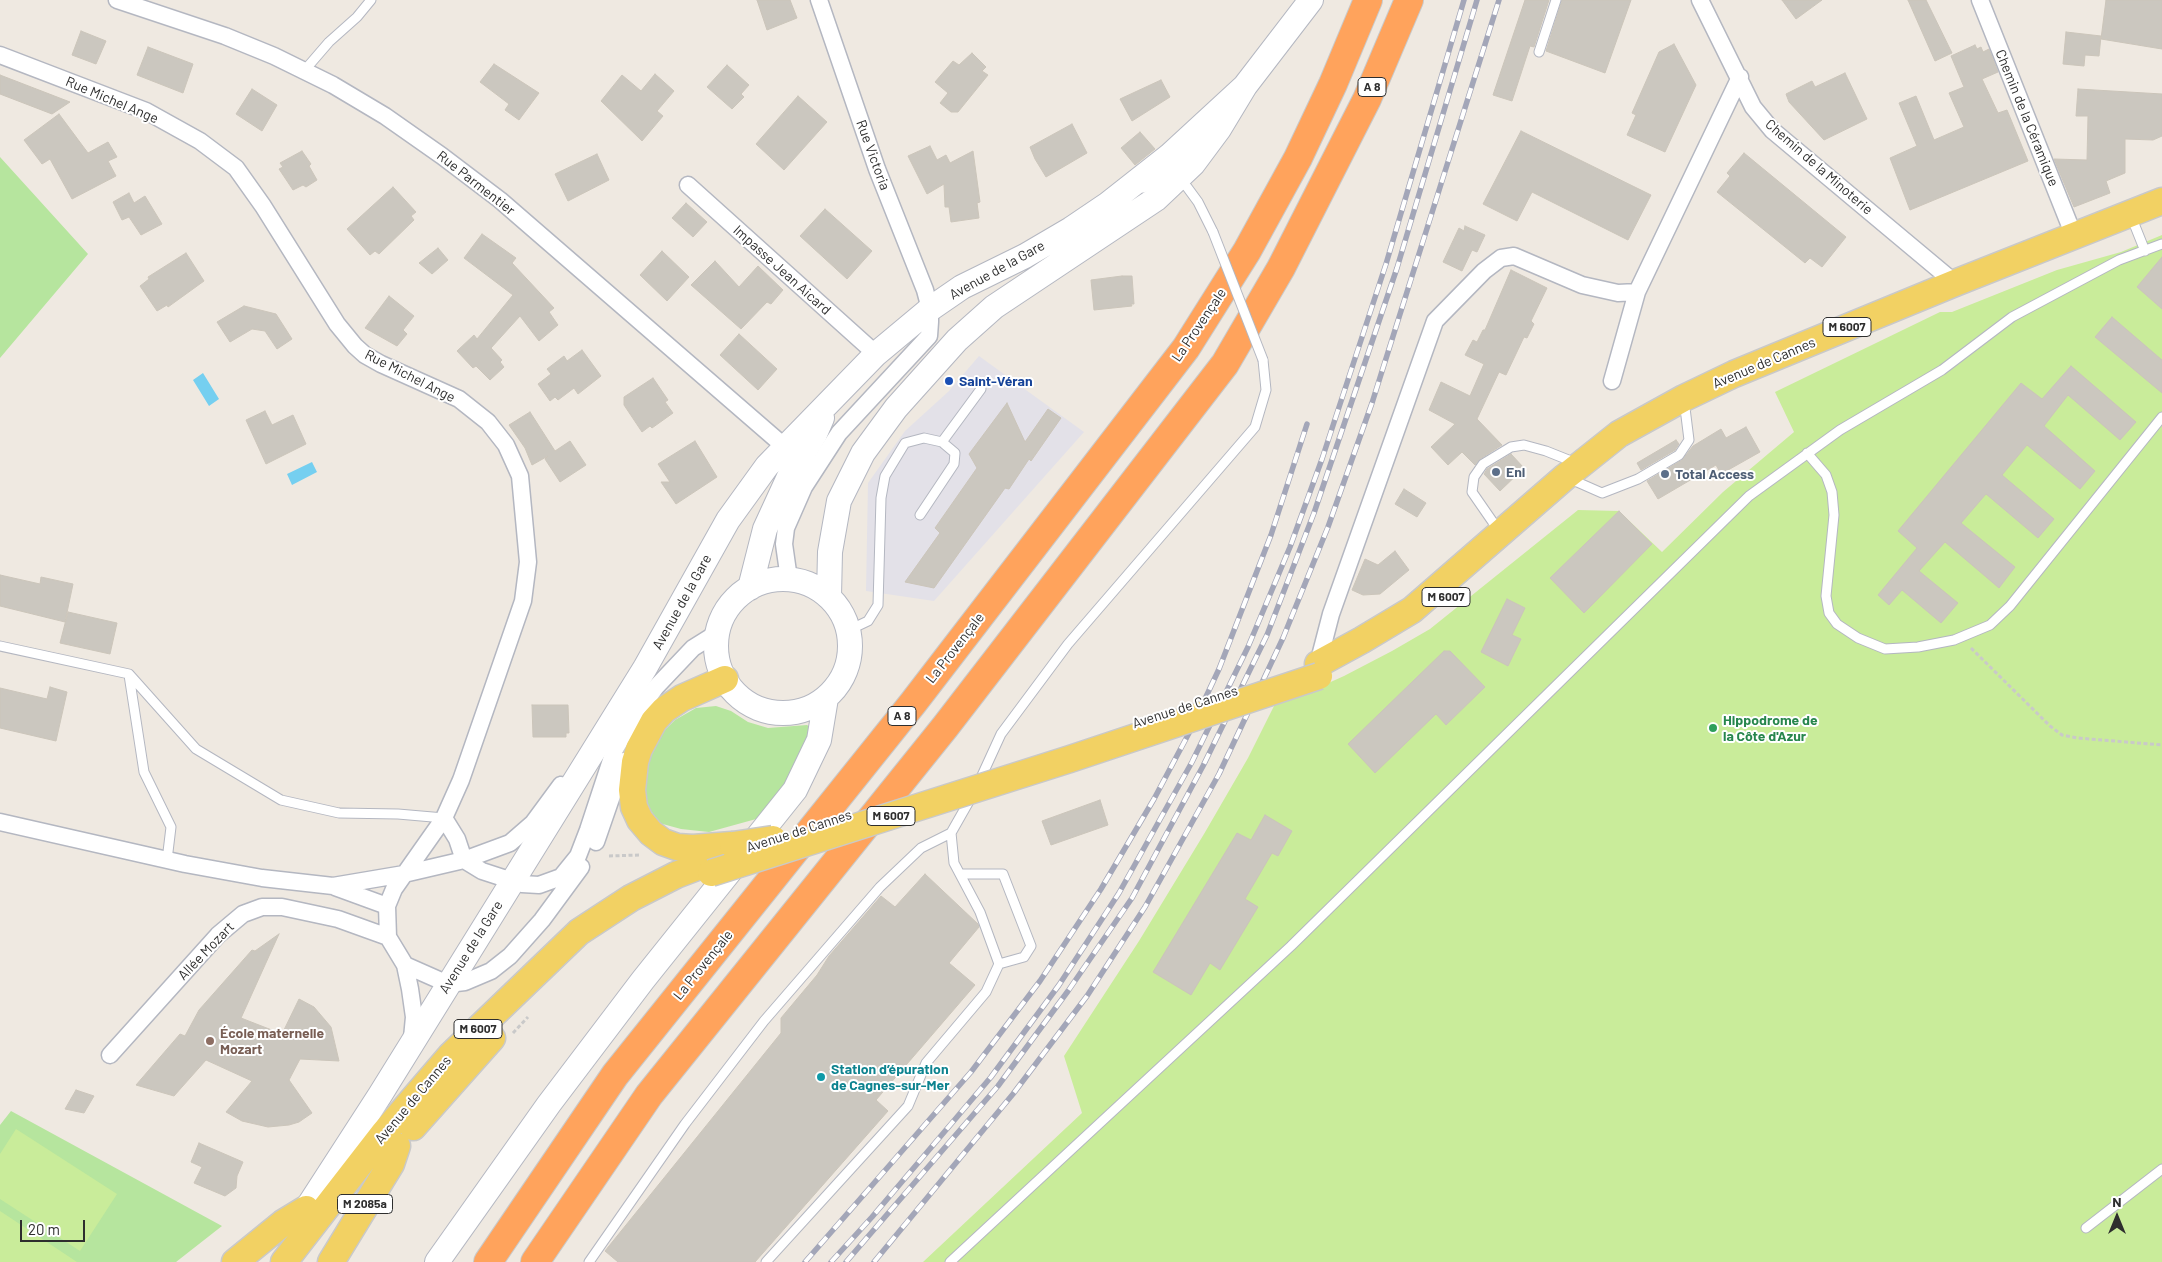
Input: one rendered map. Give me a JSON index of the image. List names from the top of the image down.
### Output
{
  "streets": {
    "highway": ["A 8", "La Provençale"],
    "main road": [
      "Avenue de la Gare",
      "M 6007",
      "Avenue de Cannes",
      "M 2085a"
    ],
    "street": [
      "Rue Michel Ange",
      "Chemin de la Céramique",
      "Rue Victoria",
      "Chemin de la Minoterie",
      "Rue Parmentier",
      "Impasse Jean Aicard",
      "Allée Mozart"
    ]
  },
  "crossings": [
    ["Chemin de la Céramique", "Avenue de Cannes"],
    ["Rue Victoria", "Avenue de la Gare"],
    ["Chemin de la Minoterie", "Avenue de Cannes"],
    ["Rue Parmentier", "Avenue de la Gare"],
    ["Impasse Jean Aicard", "Avenue de la Gare"],
    ["Avenue de la Gare", "M 2085a"],
    ["Avenue de Cannes", "M 2085a"]
  ],
  "places": [
    "Saint-Véran",
    "Eni",
    "Total Access",
    "Hippodrome de la Côte d'Azur",
    "École maternelle Mozart",
    "Station d’épuration de Cagnes-sur-Mer"
  ],
  "scale_bar": "20 m",
  "north": "top"
}
